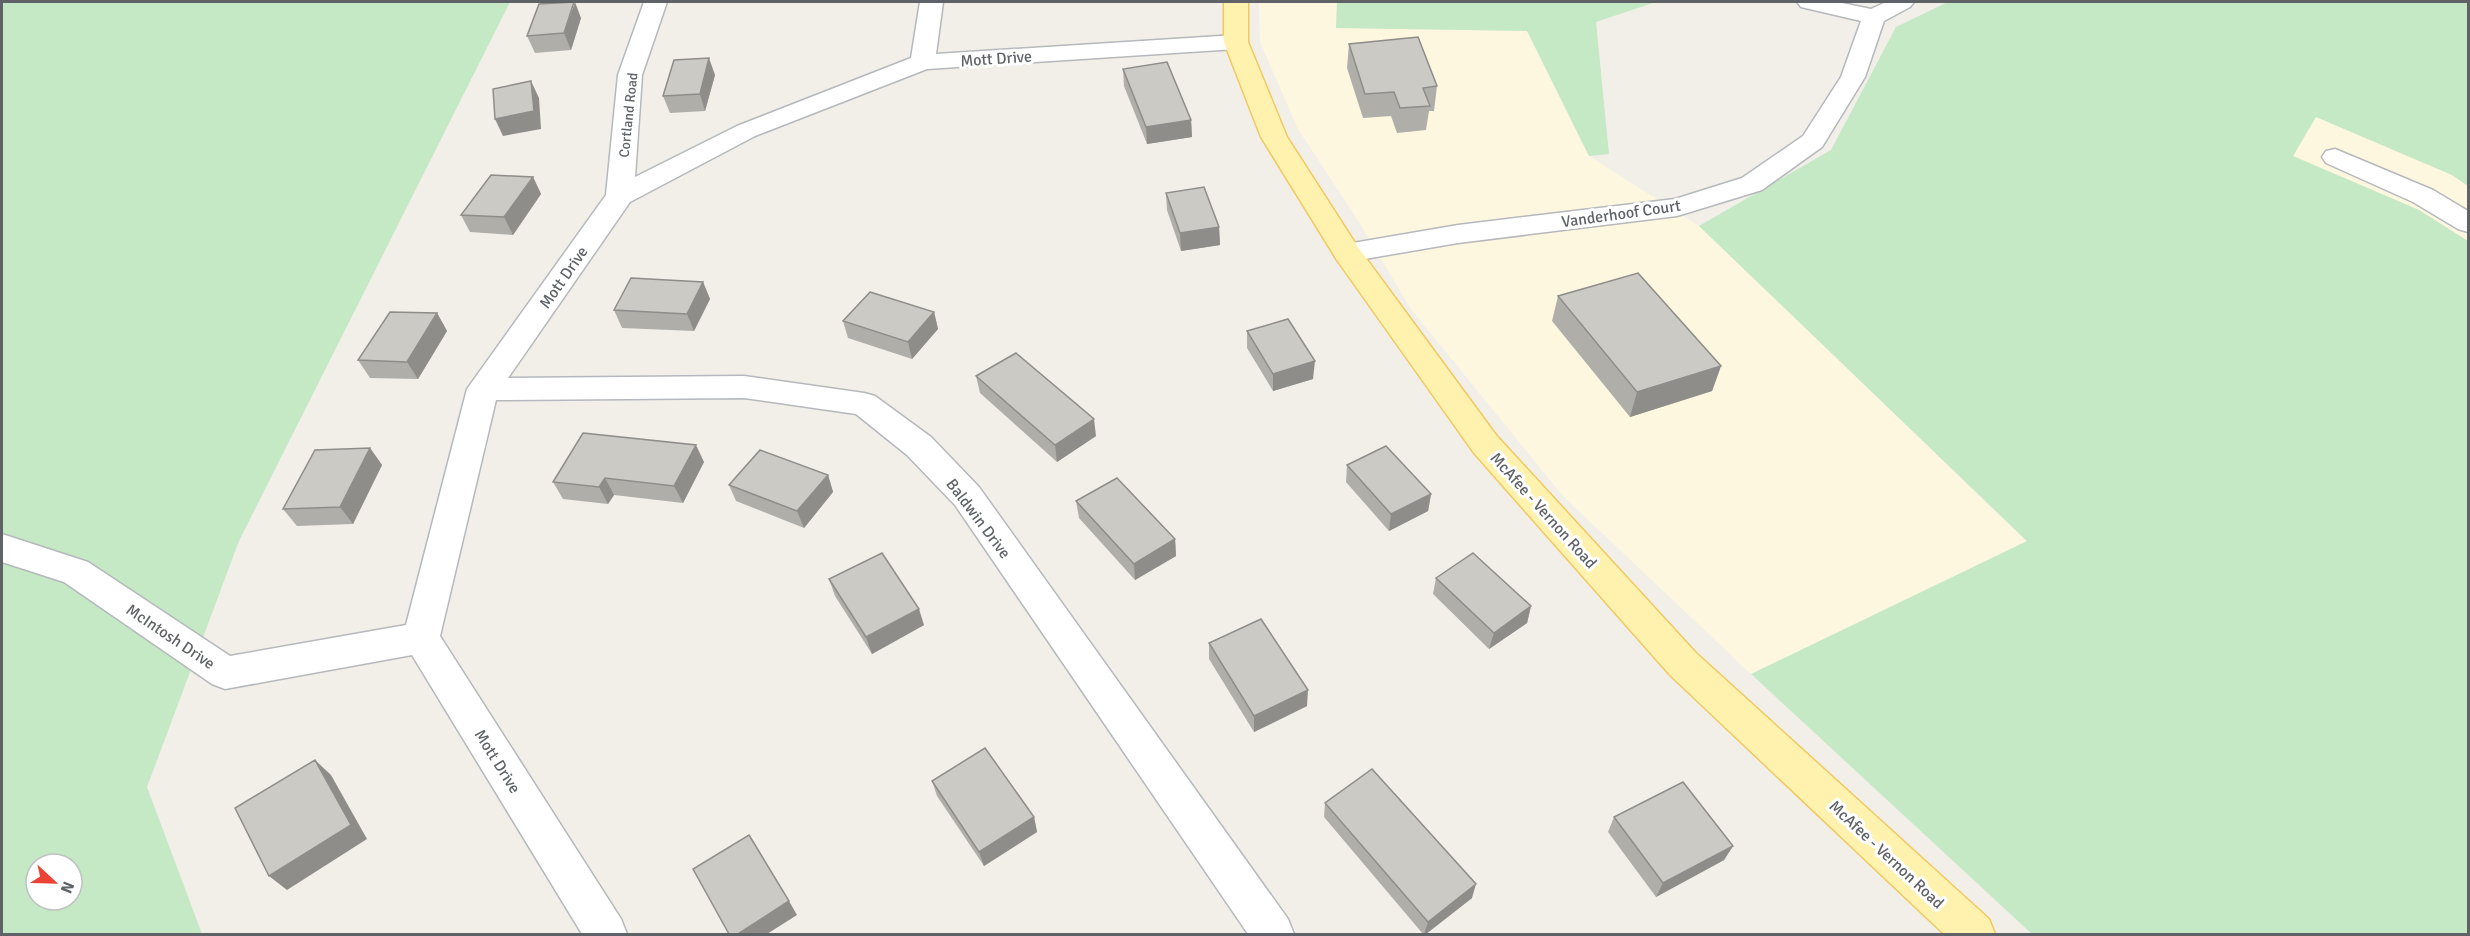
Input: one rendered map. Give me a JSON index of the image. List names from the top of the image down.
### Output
{
  "streets": {
    "main road": ["McAfee - Vernon Road"],
    "street": [
      "Mott Drive",
      "Cortland Road",
      "Vanderhoof Court",
      "Baldwin Drive",
      "McIntosh Drive"
    ]
  },
  "crossings": [
    ["Mott Drive", "Cortland Road"],
    ["Mott Drive", "McAfee - Vernon Road"],
    ["Mott Drive", "Baldwin Drive"],
    ["Mott Drive", "McIntosh Drive"],
    ["Vanderhoof Court", "McAfee - Vernon Road"]
  ],
  "north": "right"
}
